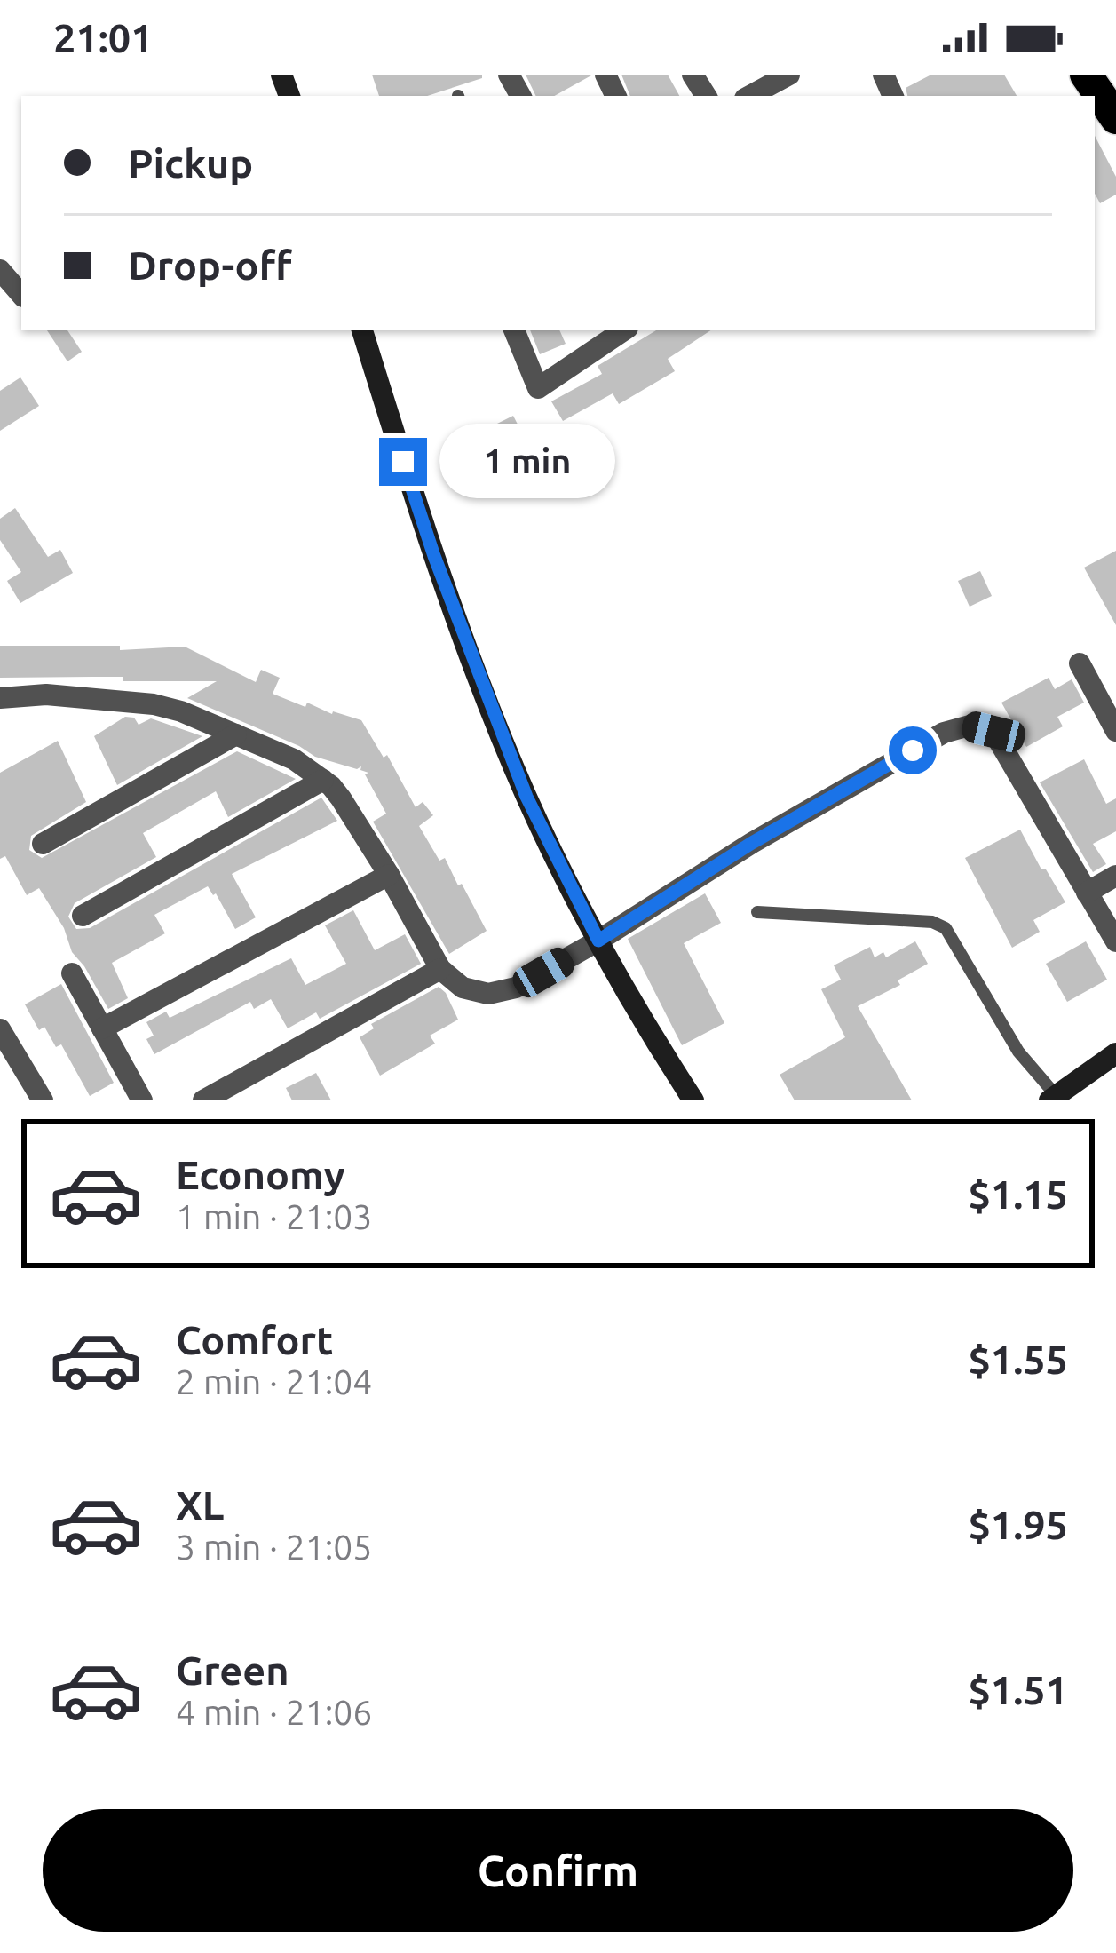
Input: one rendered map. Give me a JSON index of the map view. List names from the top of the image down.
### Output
{
  "page": {
    "status": "21:01",
    "banner": ["Pickup", "Drop-off"],
    "bubble": "1 min",
    "list": [
      {
        "name": "Economy",
        "note": "1 min · 21:03",
        "value": "$1.15"
      },
      {
        "name": "Comfort",
        "note": "2 min · 21:04",
        "value": "$1.55"
      },
      {
        "name": "XL",
        "note": "3 min · 21:05",
        "value": "$1.95"
      },
      {
        "name": "Green",
        "note": "4 min · 21:06",
        "value": "$1.51"
      }
    ],
    "buttons": "Confirm"
  }
}
